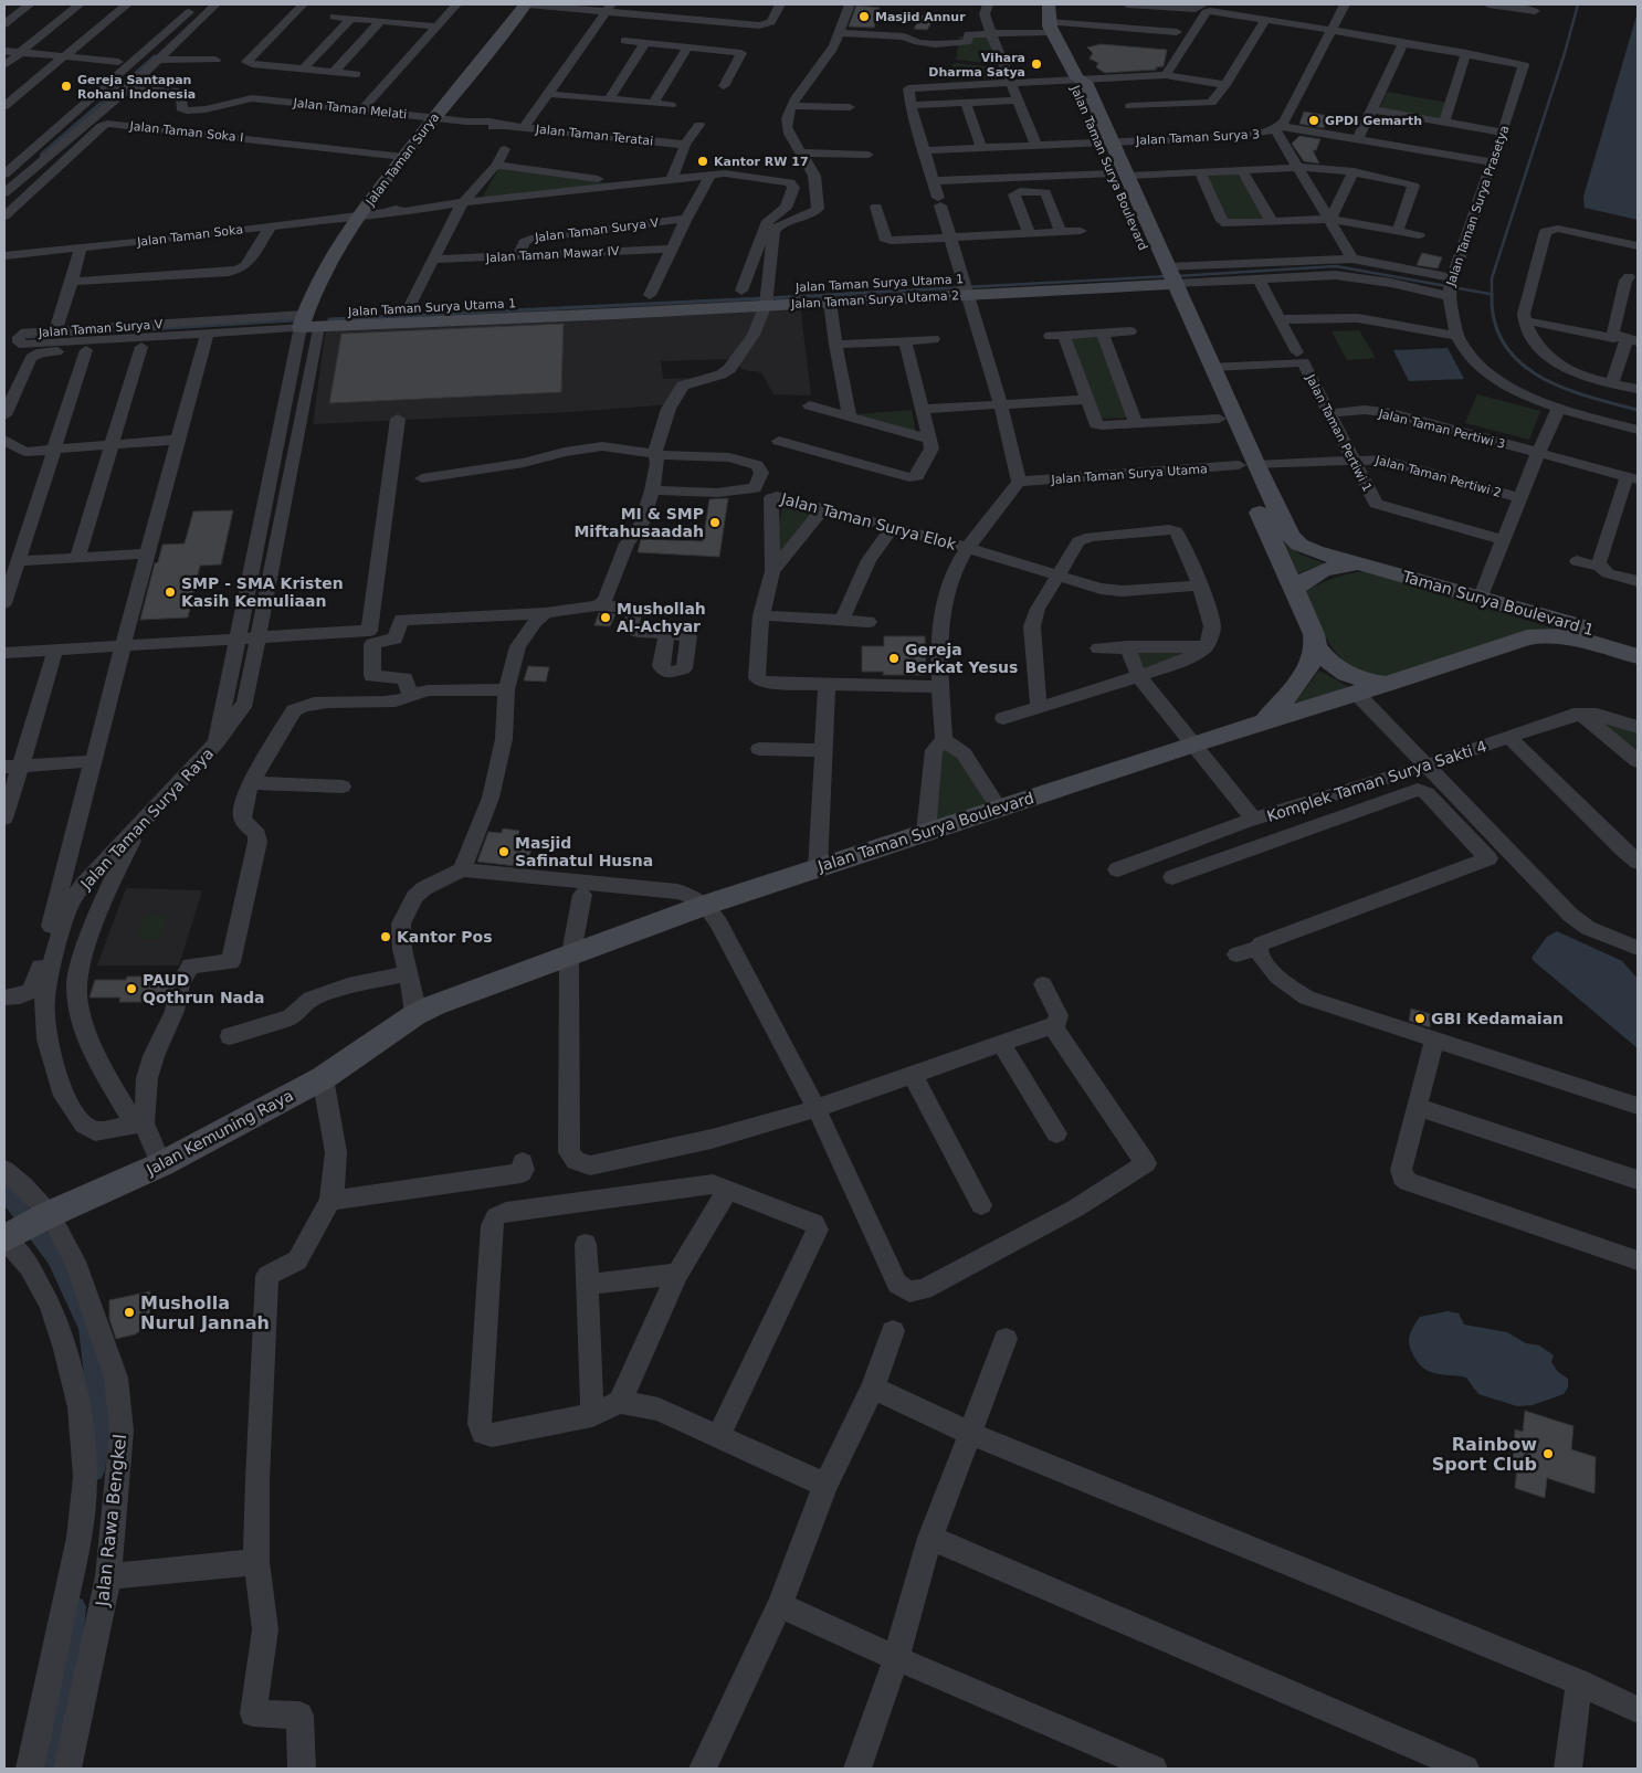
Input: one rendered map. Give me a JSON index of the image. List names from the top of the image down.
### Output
{
  "streets": {
    "street": [
      "Jalan Taman Melati",
      "Jalan Taman Soka I",
      "Jalan Taman Teratai",
      "Jalan Taman Surya 3",
      "Jalan Taman Surya",
      "Jalan Taman Surya Boulevard",
      "Jalan Taman Surya Prasetya",
      "Jalan Taman Surya V",
      "Jalan Taman Soka",
      "Jalan Taman Mawar IV",
      "Jalan Taman Surya Utama 1",
      "Jalan Taman Surya Utama 2",
      "Jalan Taman Pertiwi 3",
      "Jalan Taman Pertiwi 1",
      "Jalan Taman Surya Utama",
      "Jalan Taman Pertiwi 2",
      "Jalan Taman Surya Elok",
      "Taman Surya Boulevard 1",
      "Komplek Taman Surya Sakti 4",
      "Jalan Taman Surya Raya",
      "Jalan Kemuning Raya",
      "Jalan Rawa Bengkel"
    ]
  },
  "crossings": [
    ["Jalan Taman Melati", "Jalan Taman Teratai"],
    ["Jalan Taman Melati", "Jalan Taman Surya"],
    ["Jalan Taman Soka I", "Jalan Taman Surya"],
    ["Jalan Taman Teratai", "Jalan Taman Surya"],
    ["Jalan Taman Surya 3", "Jalan Taman Surya Boulevard"],
    ["Jalan Taman Surya", "Jalan Taman Surya V"],
    ["Jalan Taman Surya", "Jalan Taman Soka"],
    ["Jalan Taman Surya", "Jalan Taman Surya Utama 1"],
    ["Jalan Taman Surya", "Jalan Taman Surya Utama 2"],
    ["Jalan Taman Surya", "Jalan Taman Surya Raya"],
    ["Jalan Taman Surya Boulevard", "Jalan Taman Surya Utama 2"],
    ["Jalan Taman Surya Boulevard", "Jalan Taman Surya Utama"],
    ["Jalan Taman Surya Boulevard", "Jalan Taman Pertiwi 2"],
    ["Jalan Taman Surya Boulevard", "Taman Surya Boulevard 1"],
    ["Jalan Taman Surya Boulevard", "Jalan Kemuning Raya"],
    ["Jalan Taman Surya Prasetya", "Jalan Taman Surya Utama 2"],
    ["Jalan Taman Surya V", "Jalan Taman Mawar IV"],
    ["Jalan Taman Surya V", "Jalan Taman Surya Utama 1"],
    ["Jalan Taman Surya V", "Jalan Taman Surya Utama 2"],
    ["Jalan Taman Surya V", "Jalan Taman Surya Raya"],
    ["Jalan Taman Surya Utama 1", "Jalan Taman Surya Utama 2"],
    ["Jalan Taman Surya Utama 1", "Jalan Taman Surya Raya"],
    ["Jalan Taman Surya Utama 2", "Jalan Taman Pertiwi 1"],
    ["Jalan Taman Surya Utama 2", "Jalan Taman Surya Raya"],
    ["Jalan Taman Pertiwi 3", "Jalan Taman Pertiwi 1"],
    ["Jalan Taman Pertiwi 1", "Jalan Taman Pertiwi 2"],
    ["Jalan Taman Surya Utama", "Jalan Taman Pertiwi 2"],
    ["Jalan Kemuning Raya", "Jalan Rawa Bengkel"]
  ],
  "places": [
    "Masjid Annur",
    "Vihara Dharma Satya",
    "Gereja Santapan Rohani Indonesia",
    "GPDI Gemarth",
    "Kantor RW 17",
    "MI & SMP Miftahusaadah",
    "SMP - SMA Kristen Kasih Kemuliaan",
    "Mushollah Al-Achyar",
    "Gereja Berkat Yesus",
    "Masjid Safinatul Husna",
    "Kantor Pos",
    "PAUD Qothrun Nada",
    "GBI Kedamaian",
    "Musholla Nurul Jannah",
    "Rainbow Sport Club"
  ]
}
